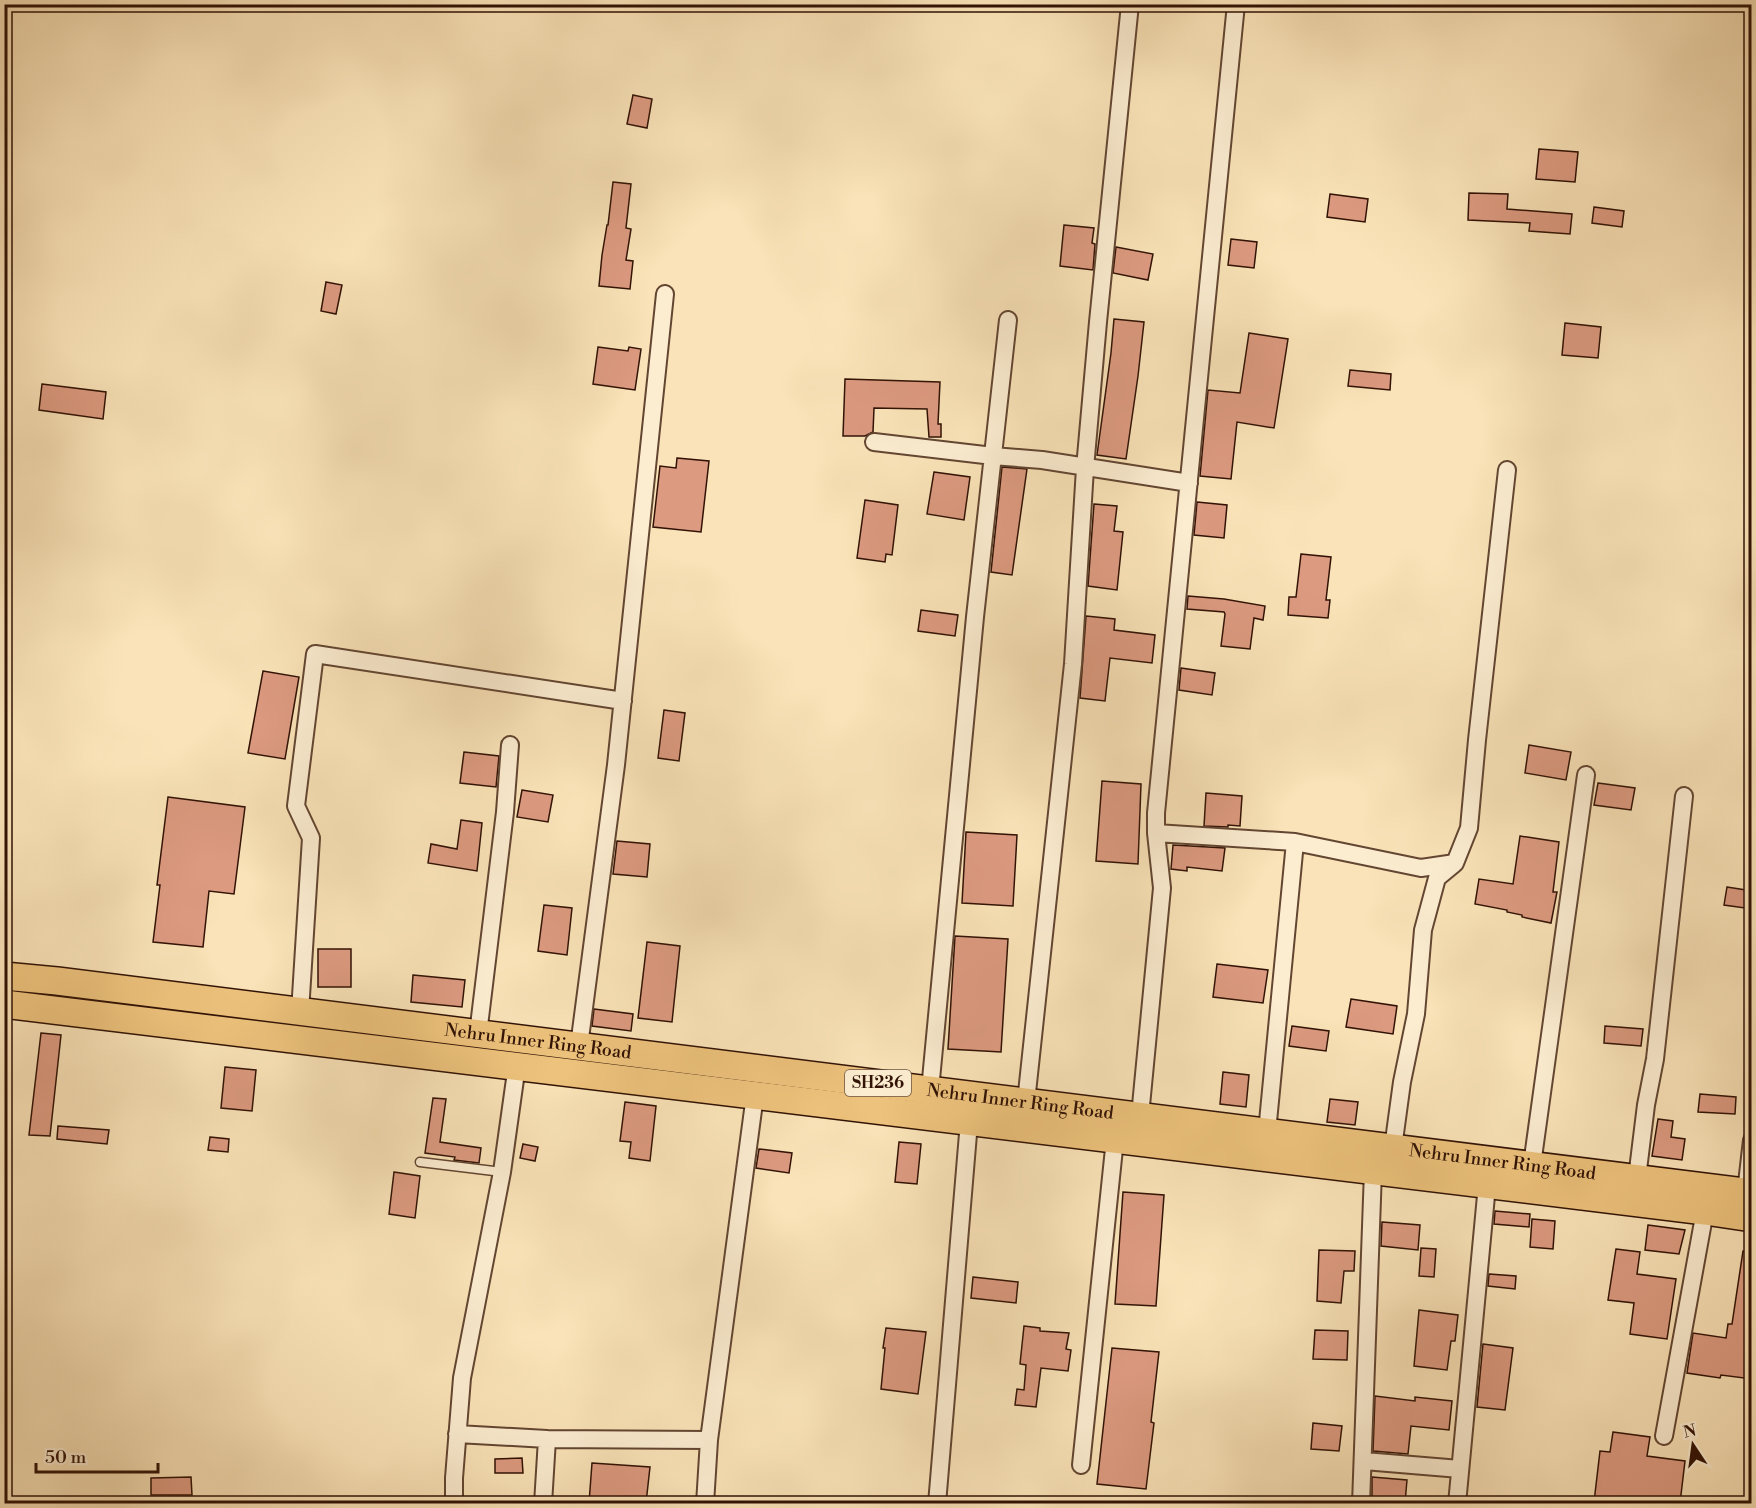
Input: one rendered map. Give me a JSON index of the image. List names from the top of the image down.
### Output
{
  "streets": {
    "main road": ["Nehru Inner Ring Road", "SH236"]
  },
  "scale_bar": "50 m",
  "north": "top"
}
